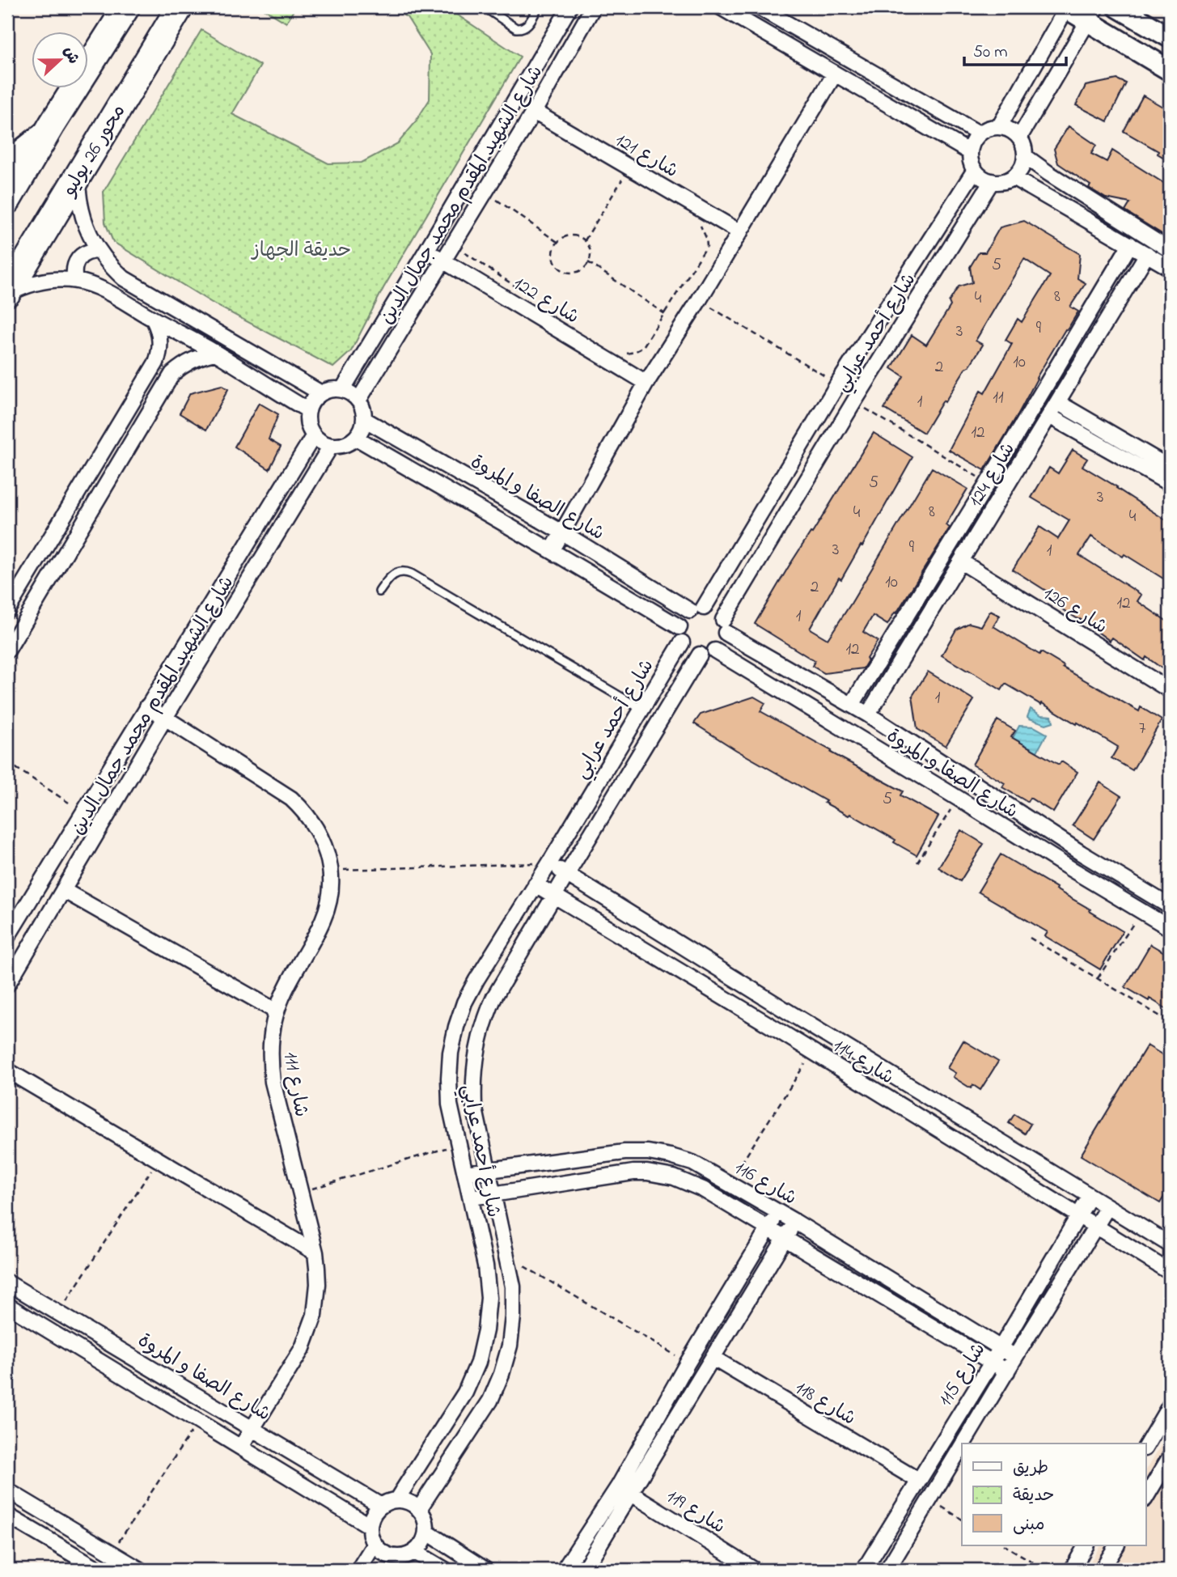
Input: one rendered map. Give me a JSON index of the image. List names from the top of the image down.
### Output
{
  "streets": {
    "highway": ["محور 26 يوليو"],
    "street": [
      "شارع 121",
      "شارع الشهيد المقدم محمد جمال الدين",
      "شارع 122",
      "شارع أحمد عرابي",
      "شارع 124",
      "شارع الصفا و المروة",
      "شارع 126",
      "شارع 114",
      "شارع 111",
      "شارع 116",
      "شارع 115",
      "شارع 118",
      "شارع 119"
    ]
  },
  "crossings": [
    ["شارع 121", "شارع الشهيد المقدم محمد جمال الدين"],
    ["شارع الشهيد المقدم محمد جمال الدين", "شارع 122"],
    ["شارع الشهيد المقدم محمد جمال الدين", "شارع الصفا و المروة"],
    ["شارع الشهيد المقدم محمد جمال الدين", "شارع 111"],
    ["شارع أحمد عرابي", "شارع الصفا و المروة"],
    ["شارع أحمد عرابي", "شارع 114"],
    ["شارع أحمد عرابي", "شارع 116"],
    ["شارع 124", "شارع الصفا و المروة"],
    ["شارع 124", "شارع 126"],
    ["شارع الصفا و المروة", "شارع 111"],
    ["شارع 114", "شارع 115"],
    ["شارع 116", "شارع 115"],
    ["شارع 115", "شارع 118"]
  ],
  "parks": ["حديقة الجهاز"],
  "house_numbers": [
    "5",
    "8",
    "4",
    "9",
    "3",
    "10",
    "2",
    "11",
    "1",
    "12",
    "5",
    "3",
    "8",
    "4",
    "4",
    "9",
    "3",
    "1",
    "10",
    "2",
    "12",
    "1",
    "12",
    "1",
    "7",
    "5"
  ],
  "legend": ["طريق", "حديقة", "مبنى"],
  "scale_bar": "50 m",
  "north": "right"
}
